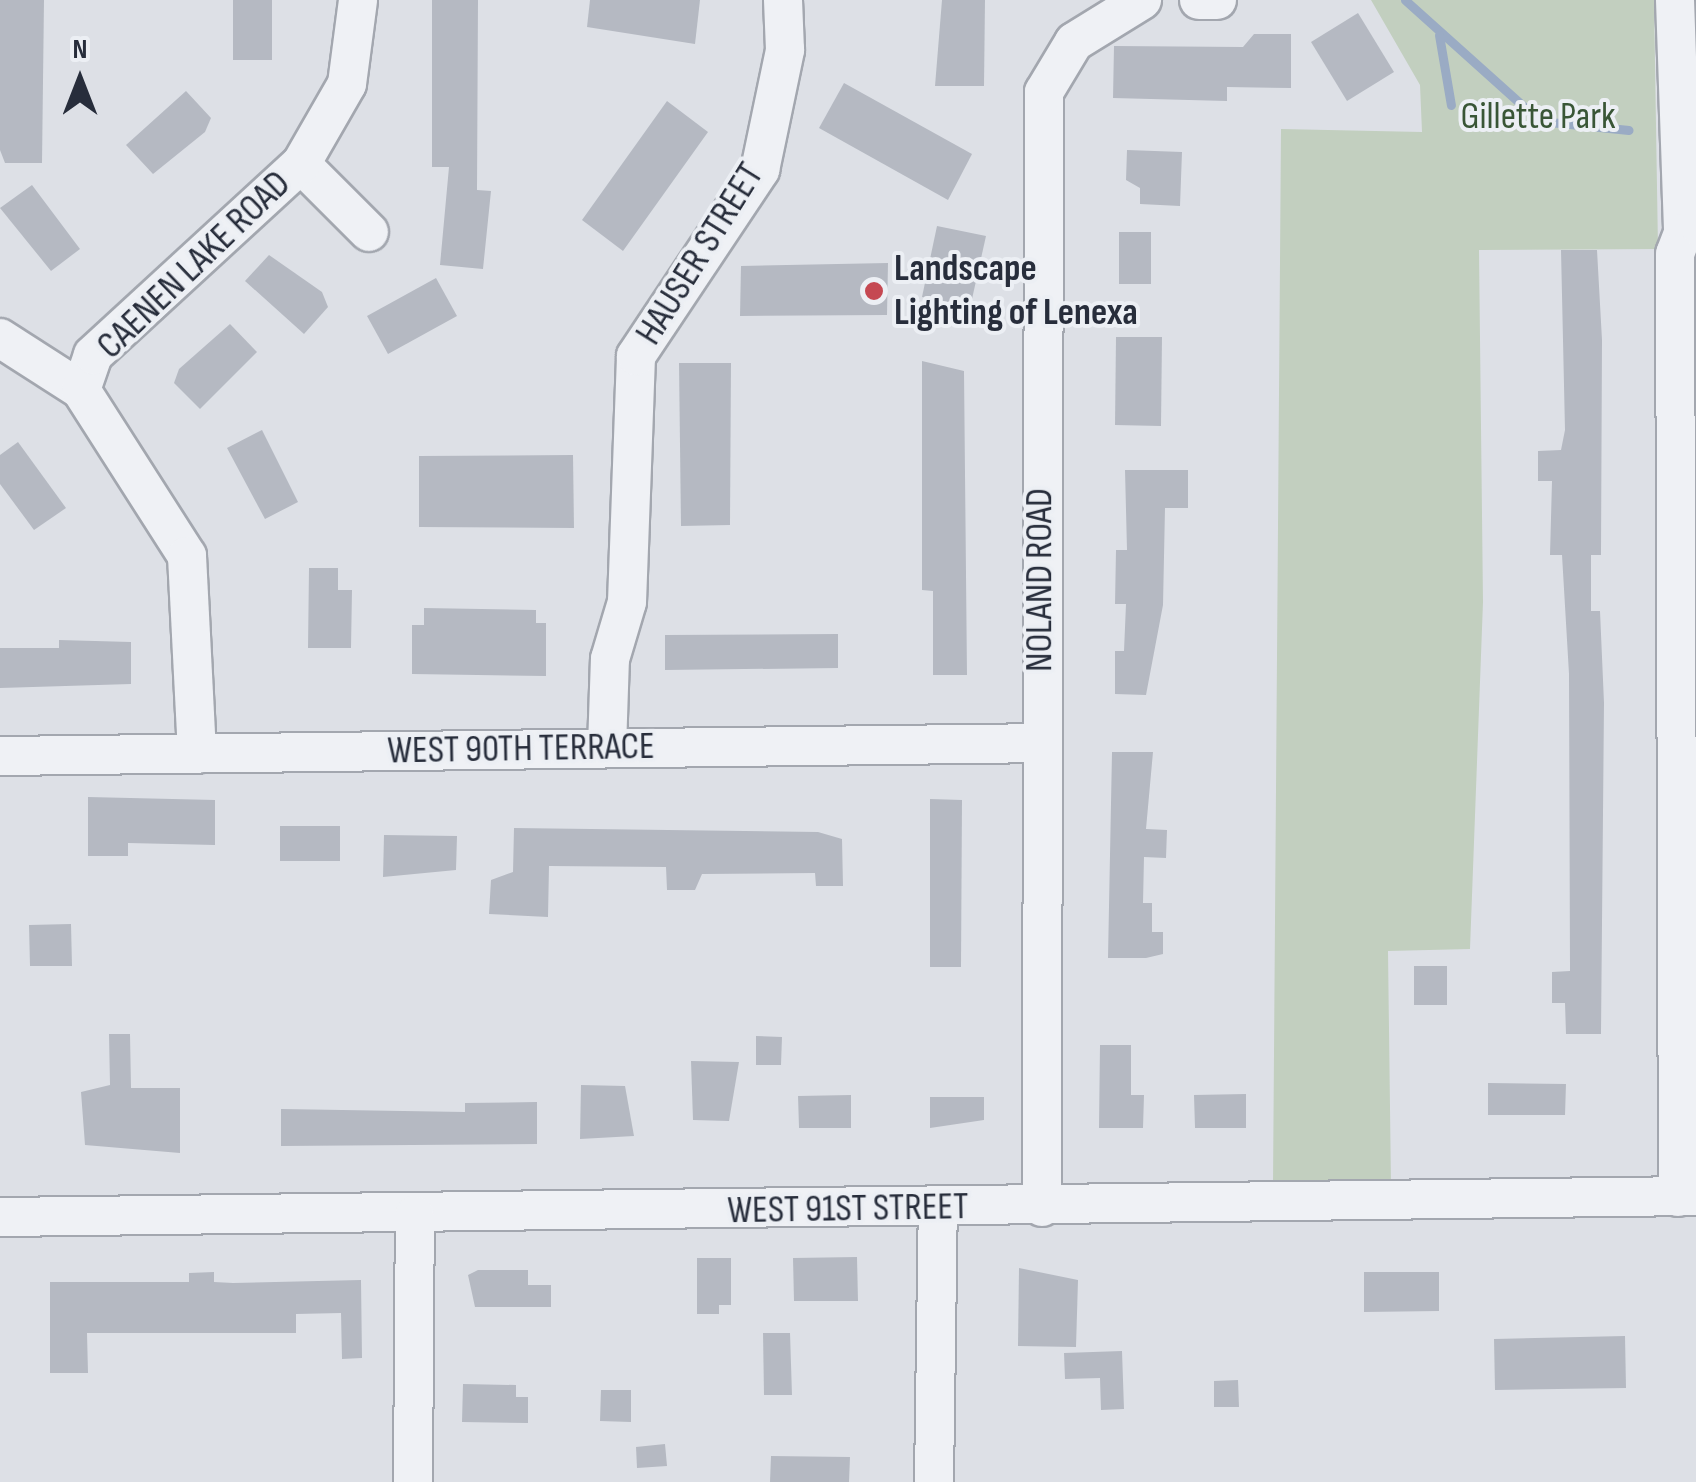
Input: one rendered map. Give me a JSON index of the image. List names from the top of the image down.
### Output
{
  "streets": {
    "street": [
      "HAUSER STREET",
      "CAENEN LAKE ROAD",
      "NOLAND ROAD",
      "WEST 90TH TERRACE",
      "WEST 91ST STREET"
    ]
  },
  "crossings": [
    ["HAUSER STREET", "WEST 90TH TERRACE"],
    ["CAENEN LAKE ROAD", "WEST 90TH TERRACE"],
    ["NOLAND ROAD", "WEST 90TH TERRACE"],
    ["NOLAND ROAD", "WEST 91ST STREET"]
  ],
  "parks": ["Gillette Park"],
  "places": ["Landscape Lighting of Lenexa"],
  "north": "top"
}
